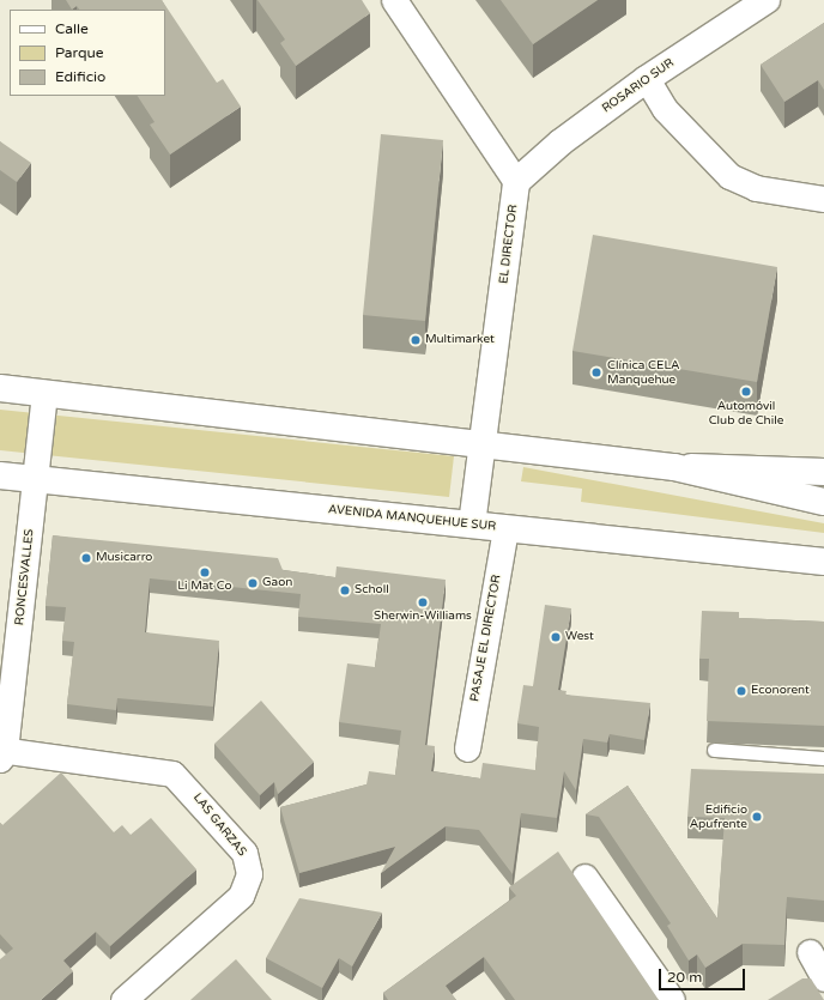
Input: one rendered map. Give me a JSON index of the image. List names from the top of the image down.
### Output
{
  "streets": {
    "main road": ["ROSARIO SUR", "EL DIRECTOR", "AVENIDA MANQUEHUE SUR"],
    "street": ["RONCESVALLES", "PASAJE EL DIRECTOR", "LAS GARZAS"]
  },
  "crossings": [
    ["ROSARIO SUR", "EL DIRECTOR"],
    ["EL DIRECTOR", "AVENIDA MANQUEHUE SUR"],
    ["AVENIDA MANQUEHUE SUR", "RONCESVALLES"],
    ["AVENIDA MANQUEHUE SUR", "PASAJE EL DIRECTOR"],
    ["RONCESVALLES", "LAS GARZAS"]
  ],
  "places": [
    "Multimarket",
    "Clínica CELA Manquehue",
    "Automóvil Club de Chile",
    "Musicarro",
    "Li Mat Co",
    "Gaon",
    "Scholl",
    "Sherwin-Williams",
    "West",
    "Econorent",
    "Edificio Apufrente"
  ],
  "legend": ["Calle", "Parque", "Edificio"],
  "scale_bar": "20 m"
}
